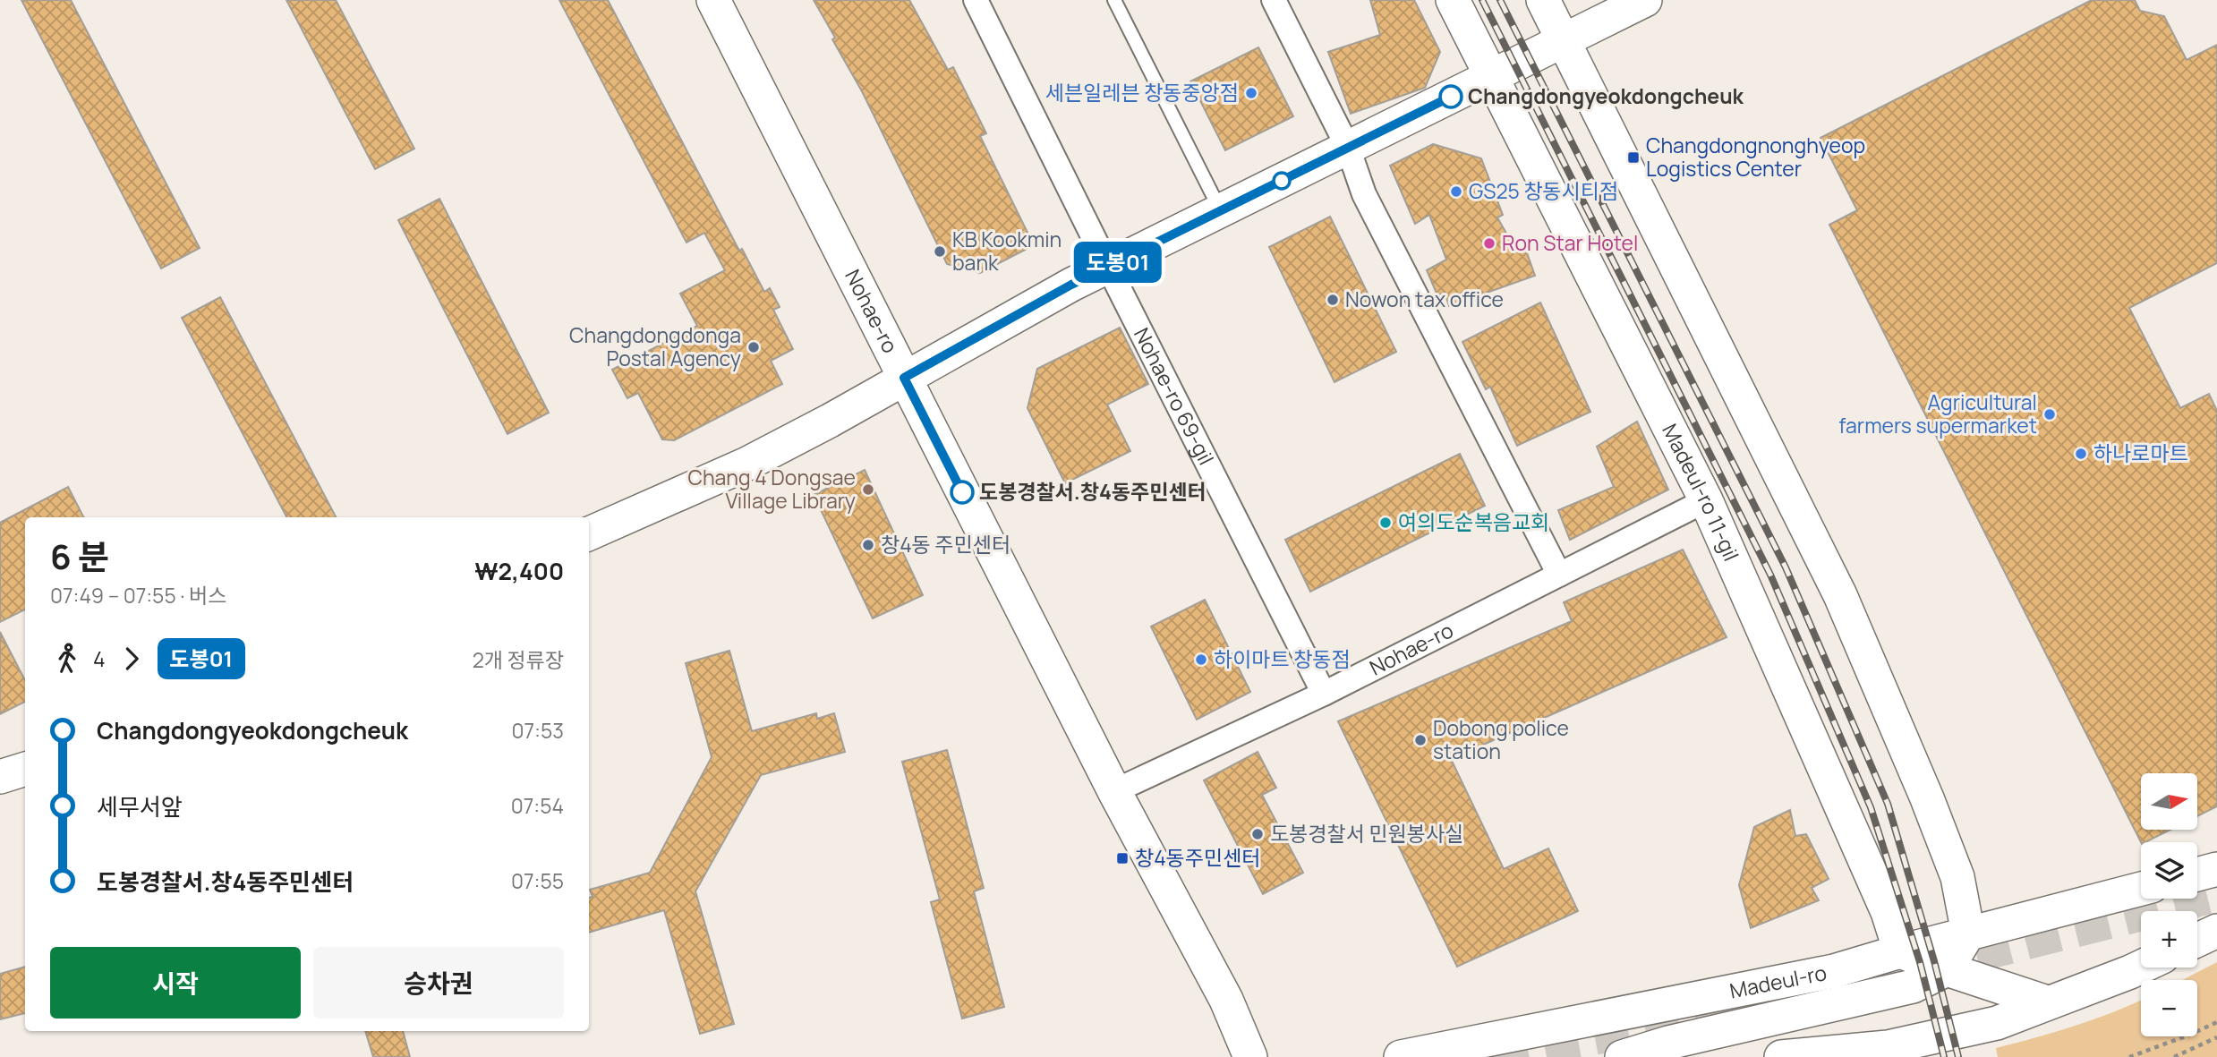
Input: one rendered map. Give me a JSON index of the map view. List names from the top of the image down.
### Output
{
  "streets": {
    "main road": ["Nohae-ro", "Madeul-ro 11-gil", "Madeul-ro"],
    "street": ["Nohae-ro 69-gil"]
  },
  "crossings": [
    ["Nohae-ro", "Nohae-ro 69-gil"],
    ["Nohae-ro", "Madeul-ro 11-gil"],
    ["Madeul-ro 11-gil", "Madeul-ro"]
  ],
  "places": {
    "other": [
      "세븐일레븐 창동중앙점",
      "Changdongyeokdongcheuk",
      "GS25 창동시티점",
      "Ron Star Hotel",
      "KB Kookmin bank",
      "Nowon tax office",
      "Changdongdonga Postal Agency",
      "Agricultural farmers supermarket",
      "하나로마트",
      "Chang 4 Dongsae Village Library",
      "도봉경찰서.창4동주민센터",
      "여의도순복음교회",
      "창4동 주민센터",
      "하이마트 창동점",
      "Dobong police station",
      "도봉경찰서 민원봉사실"
    ],
    "transit": ["Changdongnonghyeop Logistics Center", "창4동주민센터"]
  },
  "lines": ["bus line 도봉01"],
  "north": "right",
  "page": {
    "on_map": "도봉01",
    "heading": ["6 분", "07:49 – 07:55 · 버스", "₩2,400"],
    "legs": ["4", "도봉01", "2개 정류장"],
    "list": [
      {
        "name": "Changdongyeokdongcheuk",
        "value": "07:53"
      },
      {
        "name": "세무서앞",
        "value": "07:54"
      },
      {
        "name": "도봉경찰서.창4동주민센터",
        "value": "07:55"
      }
    ],
    "map_buttons": ["+", "−"],
    "buttons": ["시작", "승차권"]
  }
}
